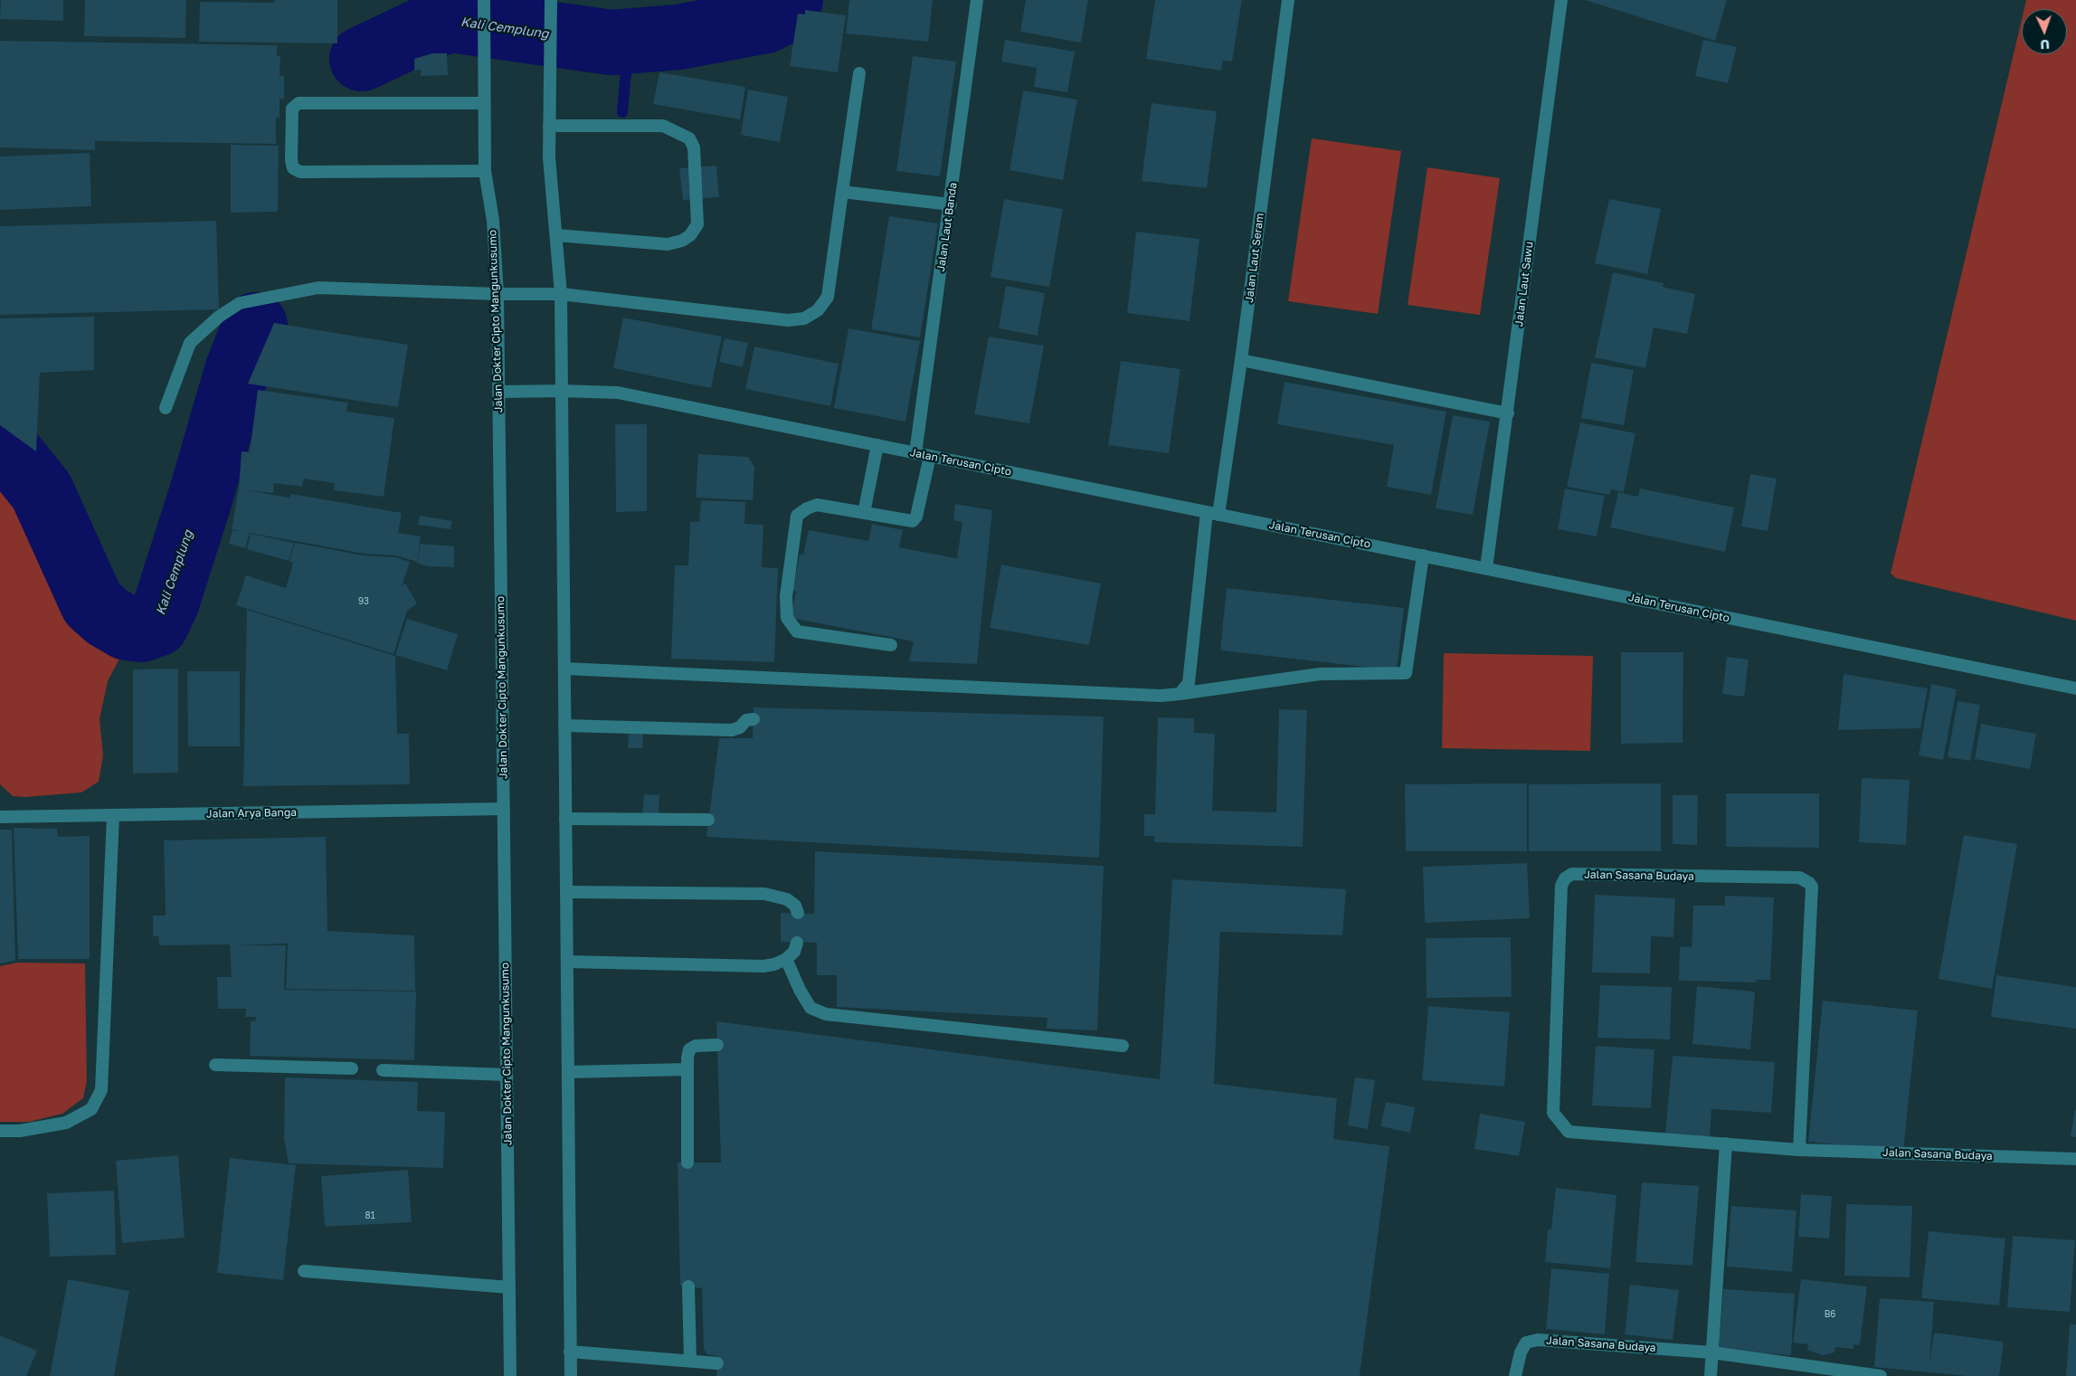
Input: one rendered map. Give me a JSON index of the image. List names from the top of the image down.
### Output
{
  "streets": {
    "street": [
      "Jalan Laut Banda",
      "Jalan Laut Seram",
      "Jalan Laut Sawu",
      "Jalan Dokter Cipto Mangunkusumo",
      "Jalan Terusan Cipto",
      "Jalan Arya Banga",
      "Jalan Sasana Budaya"
    ]
  },
  "crossings": [
    ["Jalan Laut Banda", "Jalan Terusan Cipto"],
    ["Jalan Laut Seram", "Jalan Terusan Cipto"],
    ["Jalan Laut Sawu", "Jalan Terusan Cipto"],
    ["Jalan Dokter Cipto Mangunkusumo", "Jalan Terusan Cipto"],
    ["Jalan Dokter Cipto Mangunkusumo", "Jalan Arya Banga"]
  ],
  "water": ["Kali Cemplung"],
  "house_numbers": ["93", "81", "B6"],
  "north": "bottom"
}
